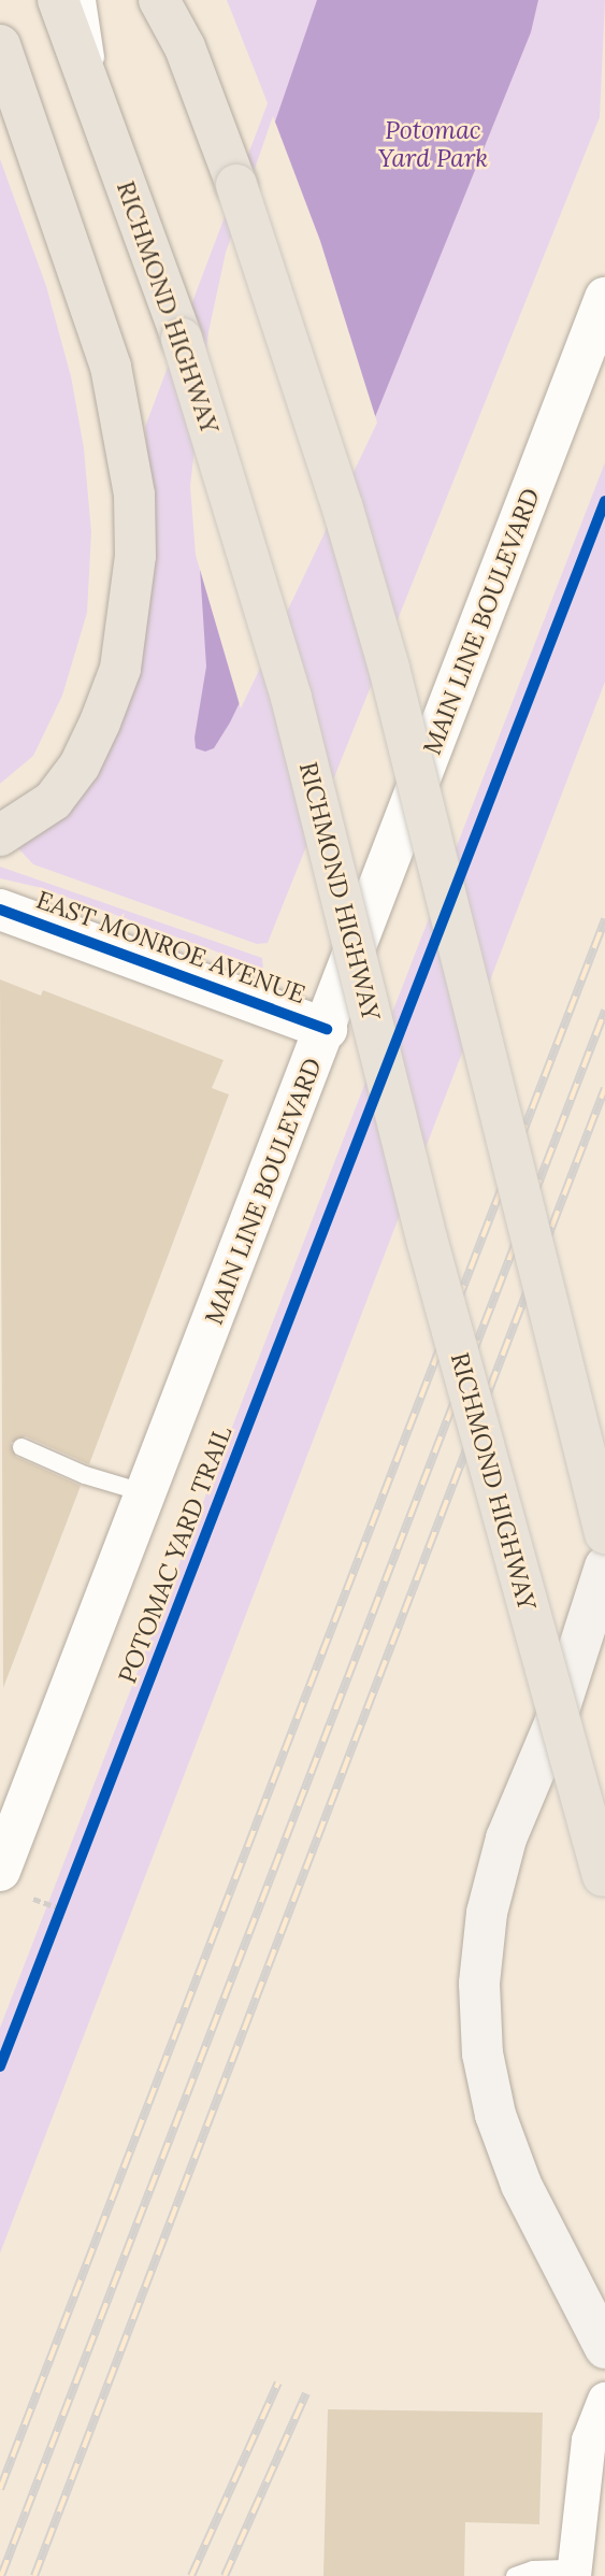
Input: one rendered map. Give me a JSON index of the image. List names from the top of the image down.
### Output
{
  "streets": {
    "highway": ["RICHMOND HIGHWAY"],
    "street": ["MAIN LINE BOULEVARD", "EAST MONROE AVENUE"],
    "cycle path": ["POTOMAC YARD TRAIL"]
  },
  "crossings": [
    ["MAIN LINE BOULEVARD", "EAST MONROE AVENUE"]
  ],
  "parks": ["Potomac Yard Park"]
}
